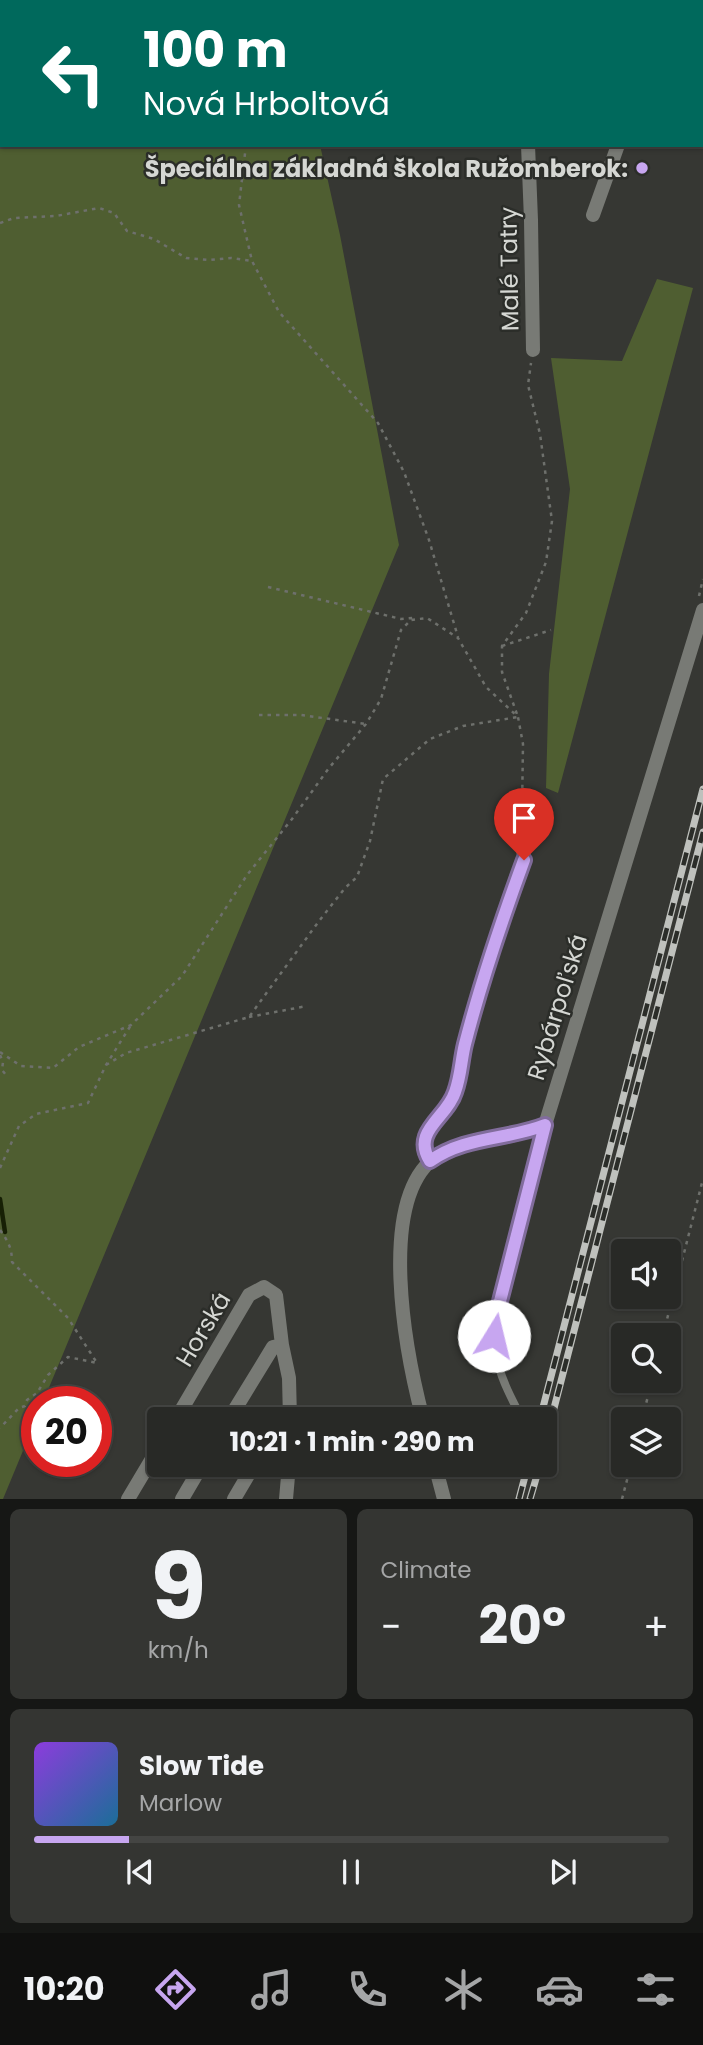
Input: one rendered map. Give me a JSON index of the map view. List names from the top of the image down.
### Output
{
  "streets": {
    "street": ["Malé Tatry", "Rybárpoľská", "Horská"]
  },
  "places": ["Špeciálna základná škola Ružomberok:"],
  "page": {
    "turn": ["100 m", "Nová Hrboltová"],
    "limit": "20",
    "trip": "10:21 · 1 min · 290 m",
    "tile": [
      ["9", "km/h"],
      "Climate"
    ],
    "heat": ["−", "20°", "+"],
    "song": ["Slow Tide", "Marlow"],
    "tabs": "10:20"
  }
}
